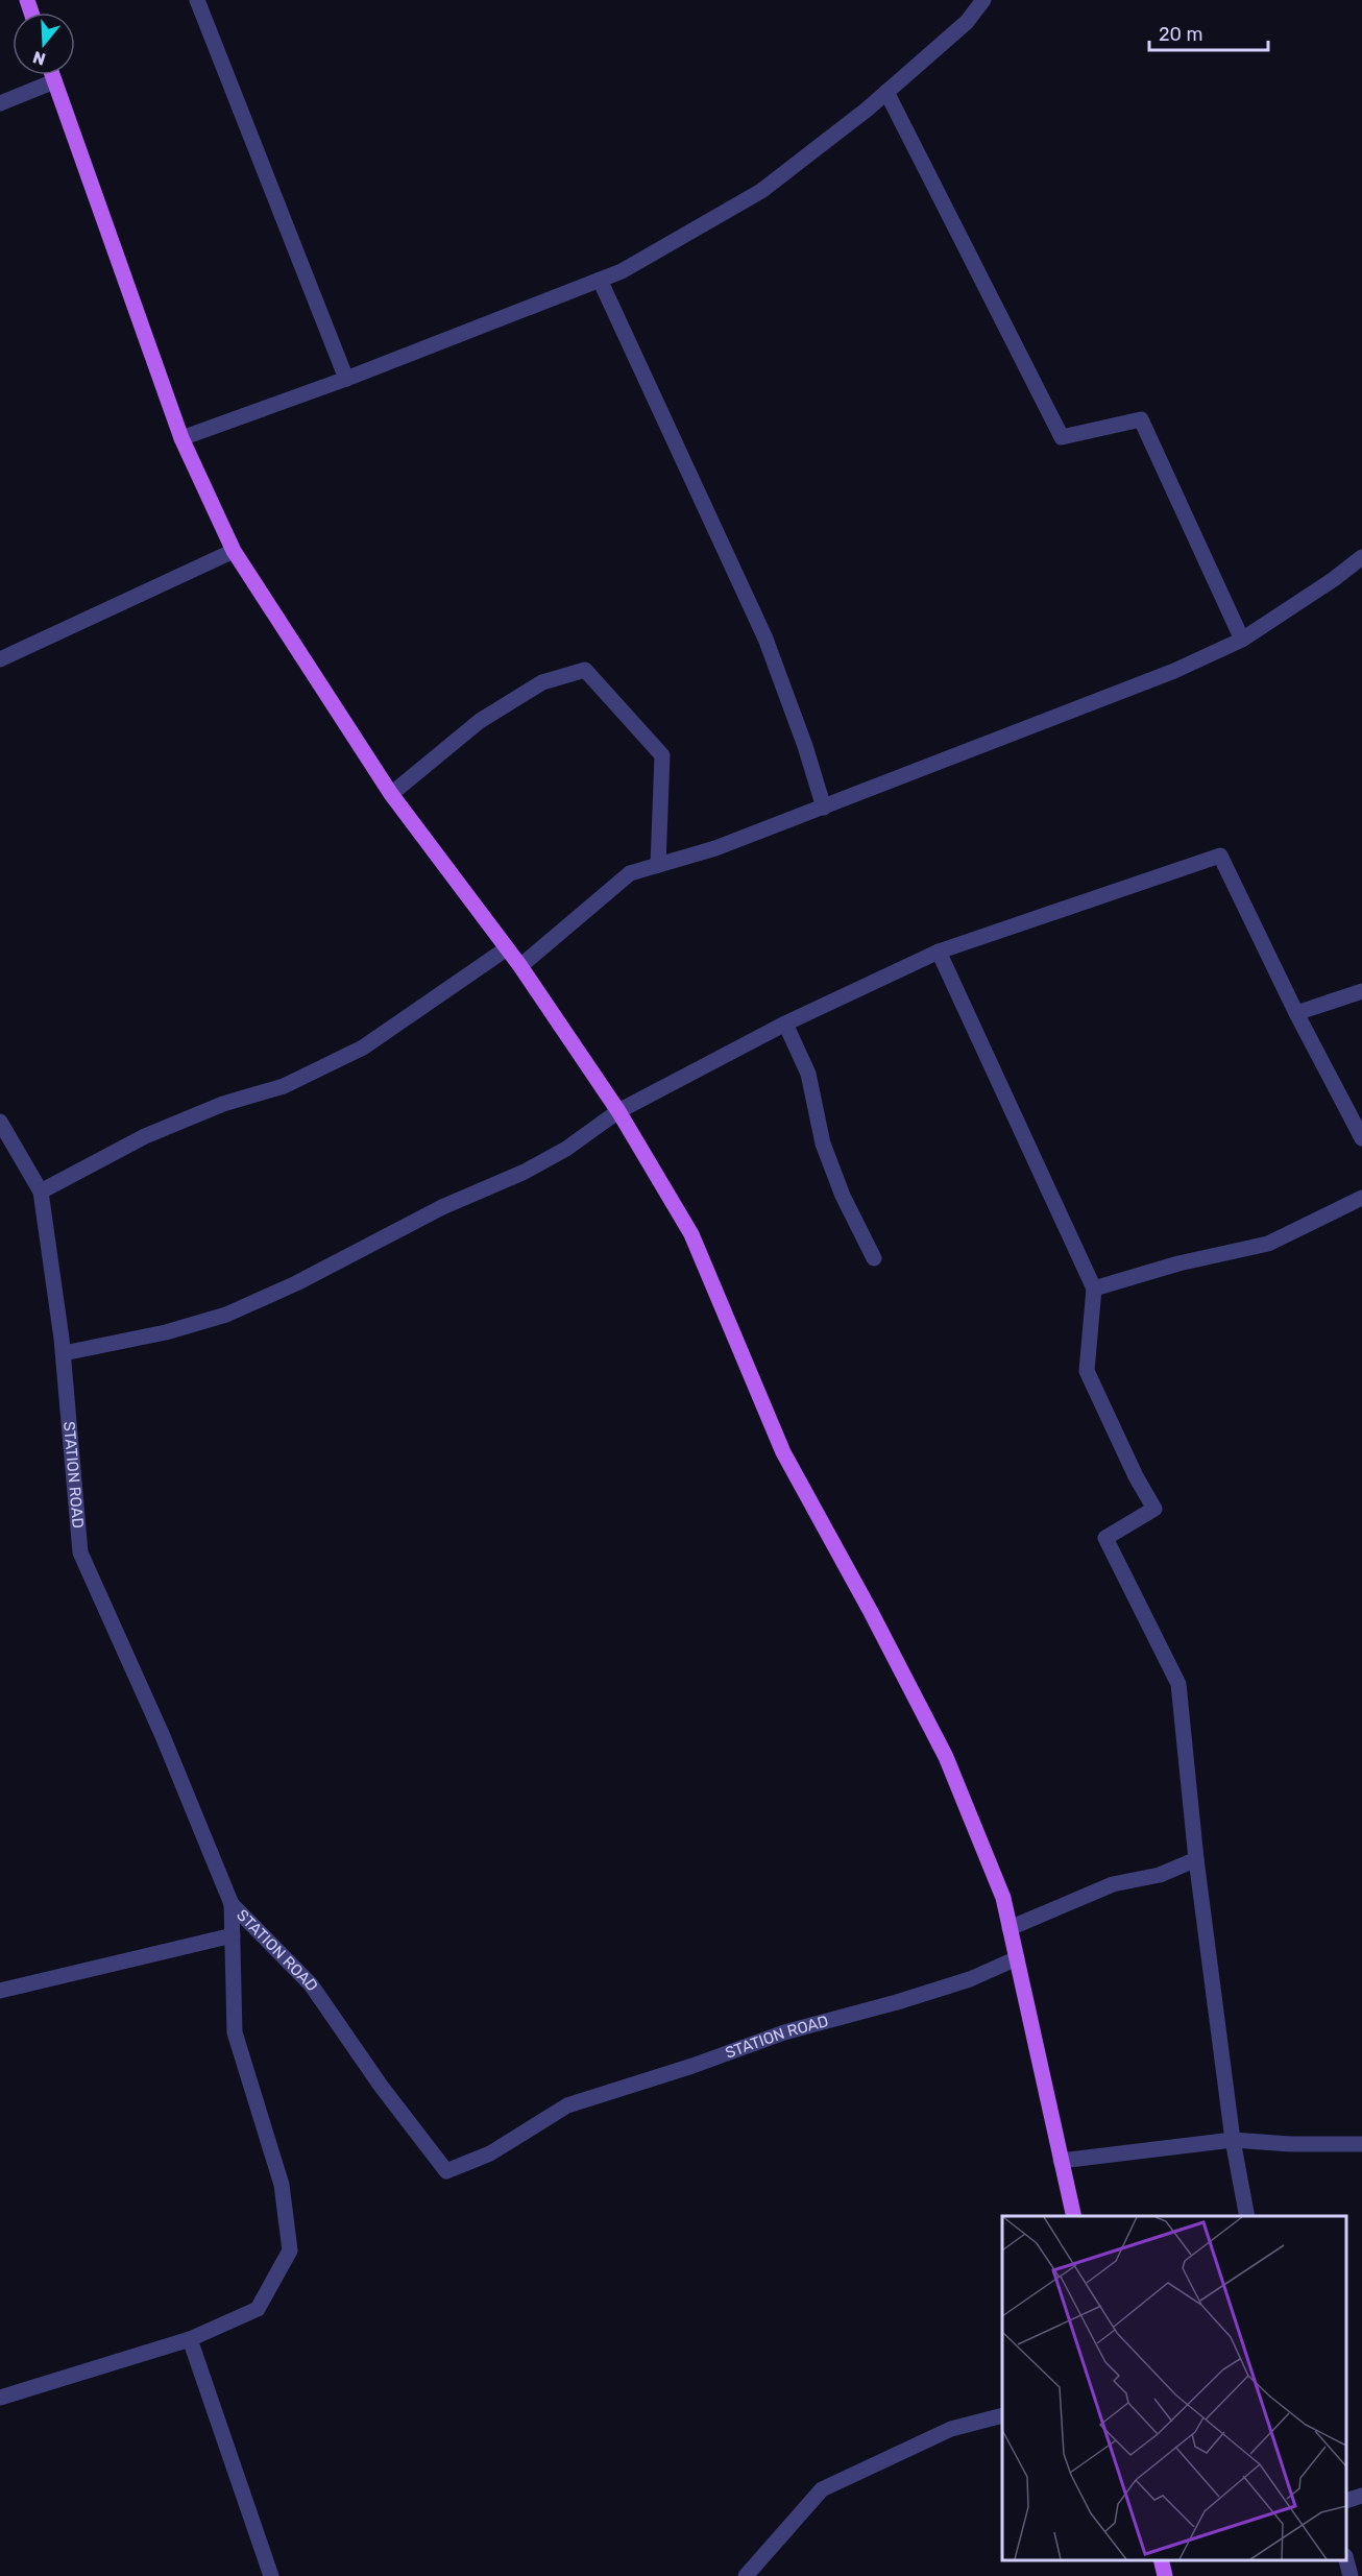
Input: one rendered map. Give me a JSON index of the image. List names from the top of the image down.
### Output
{
  "streets": {
    "street": ["STATION ROAD"]
  },
  "scale_bar": "20 m",
  "north": "bottom"
}
